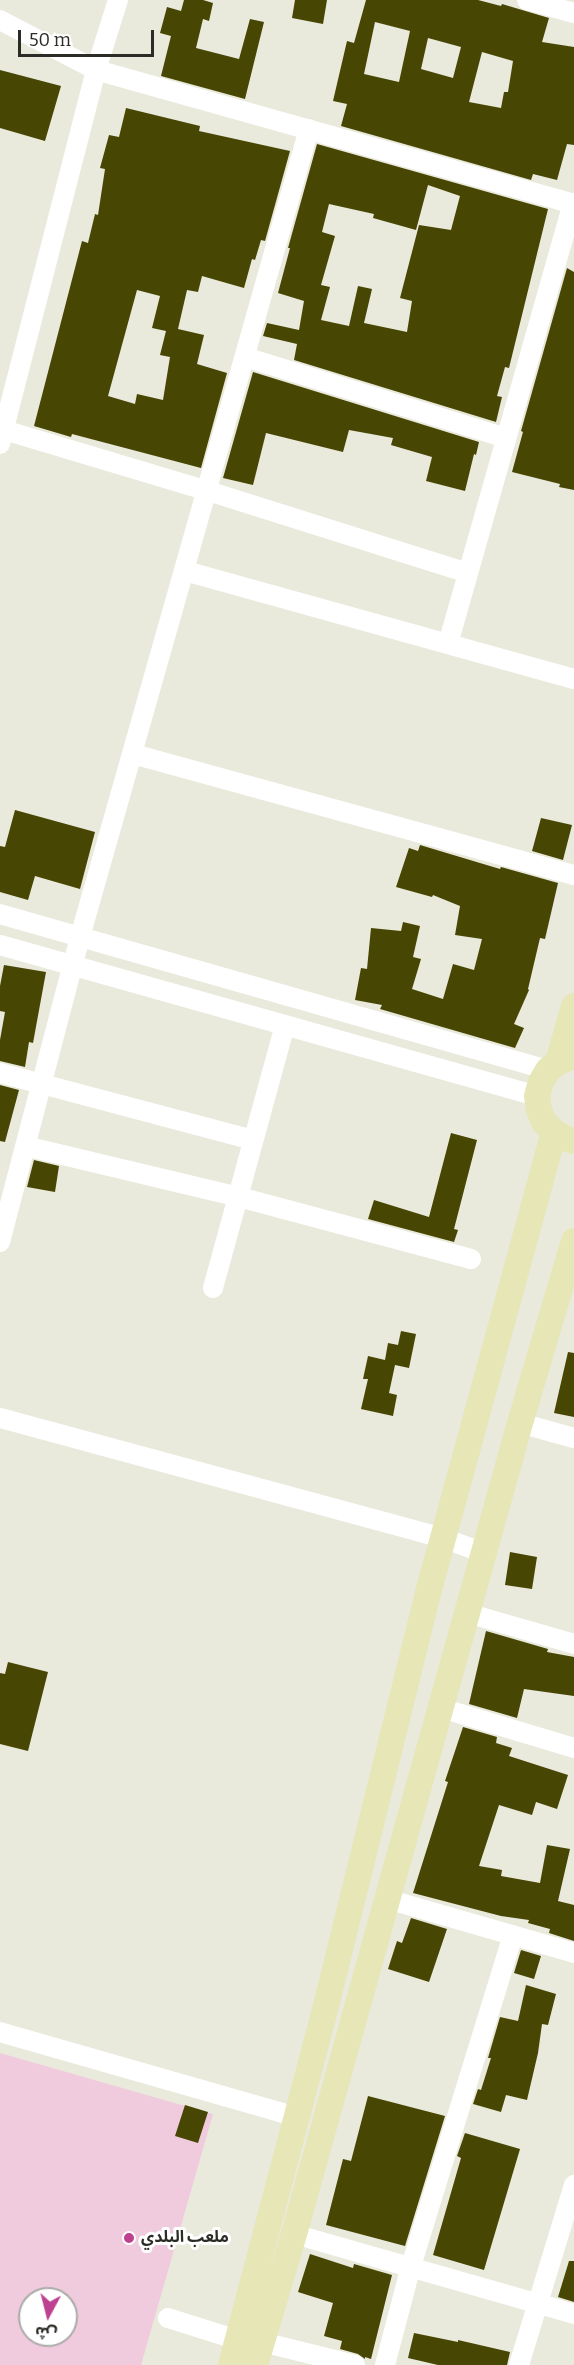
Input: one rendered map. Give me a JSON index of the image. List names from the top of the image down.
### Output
{
  "places": ["ملعب البلدي"],
  "scale_bar": "50 m",
  "north": "bottom"
}
